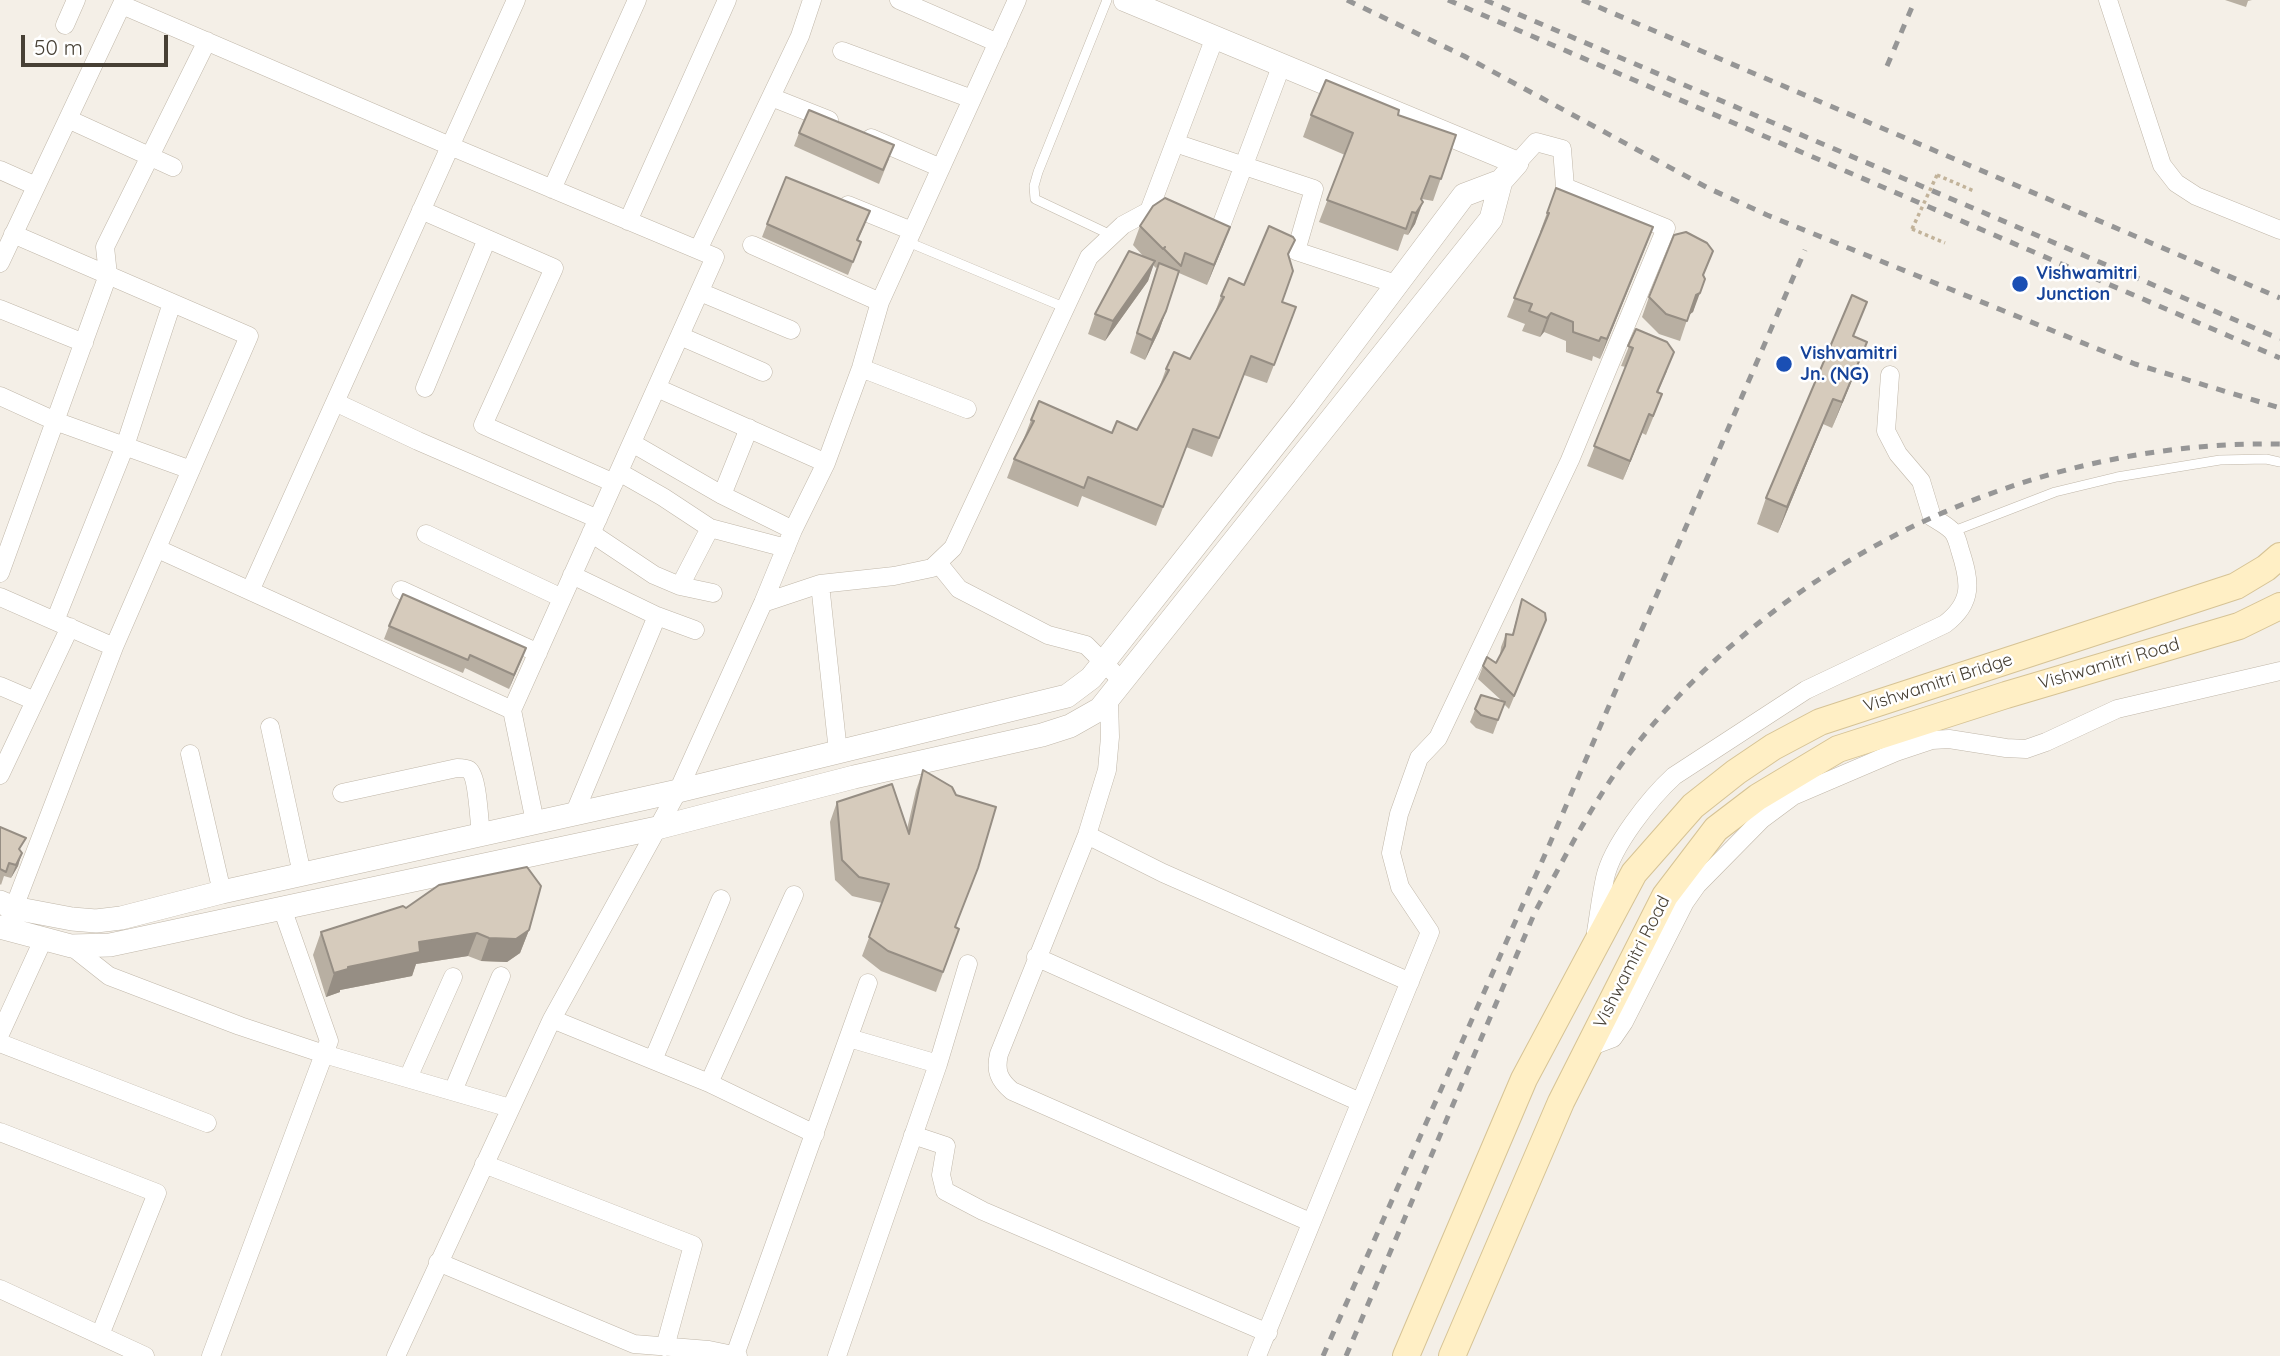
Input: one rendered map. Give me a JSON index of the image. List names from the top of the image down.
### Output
{
  "streets": {
    "main road": ["Vishwamitri Road", "Vishwamitri Bridge"]
  },
  "places": ["Vishwamitri Junction", "Vishvamitri Jn. (NG)"],
  "scale_bar": "50 m"
}
